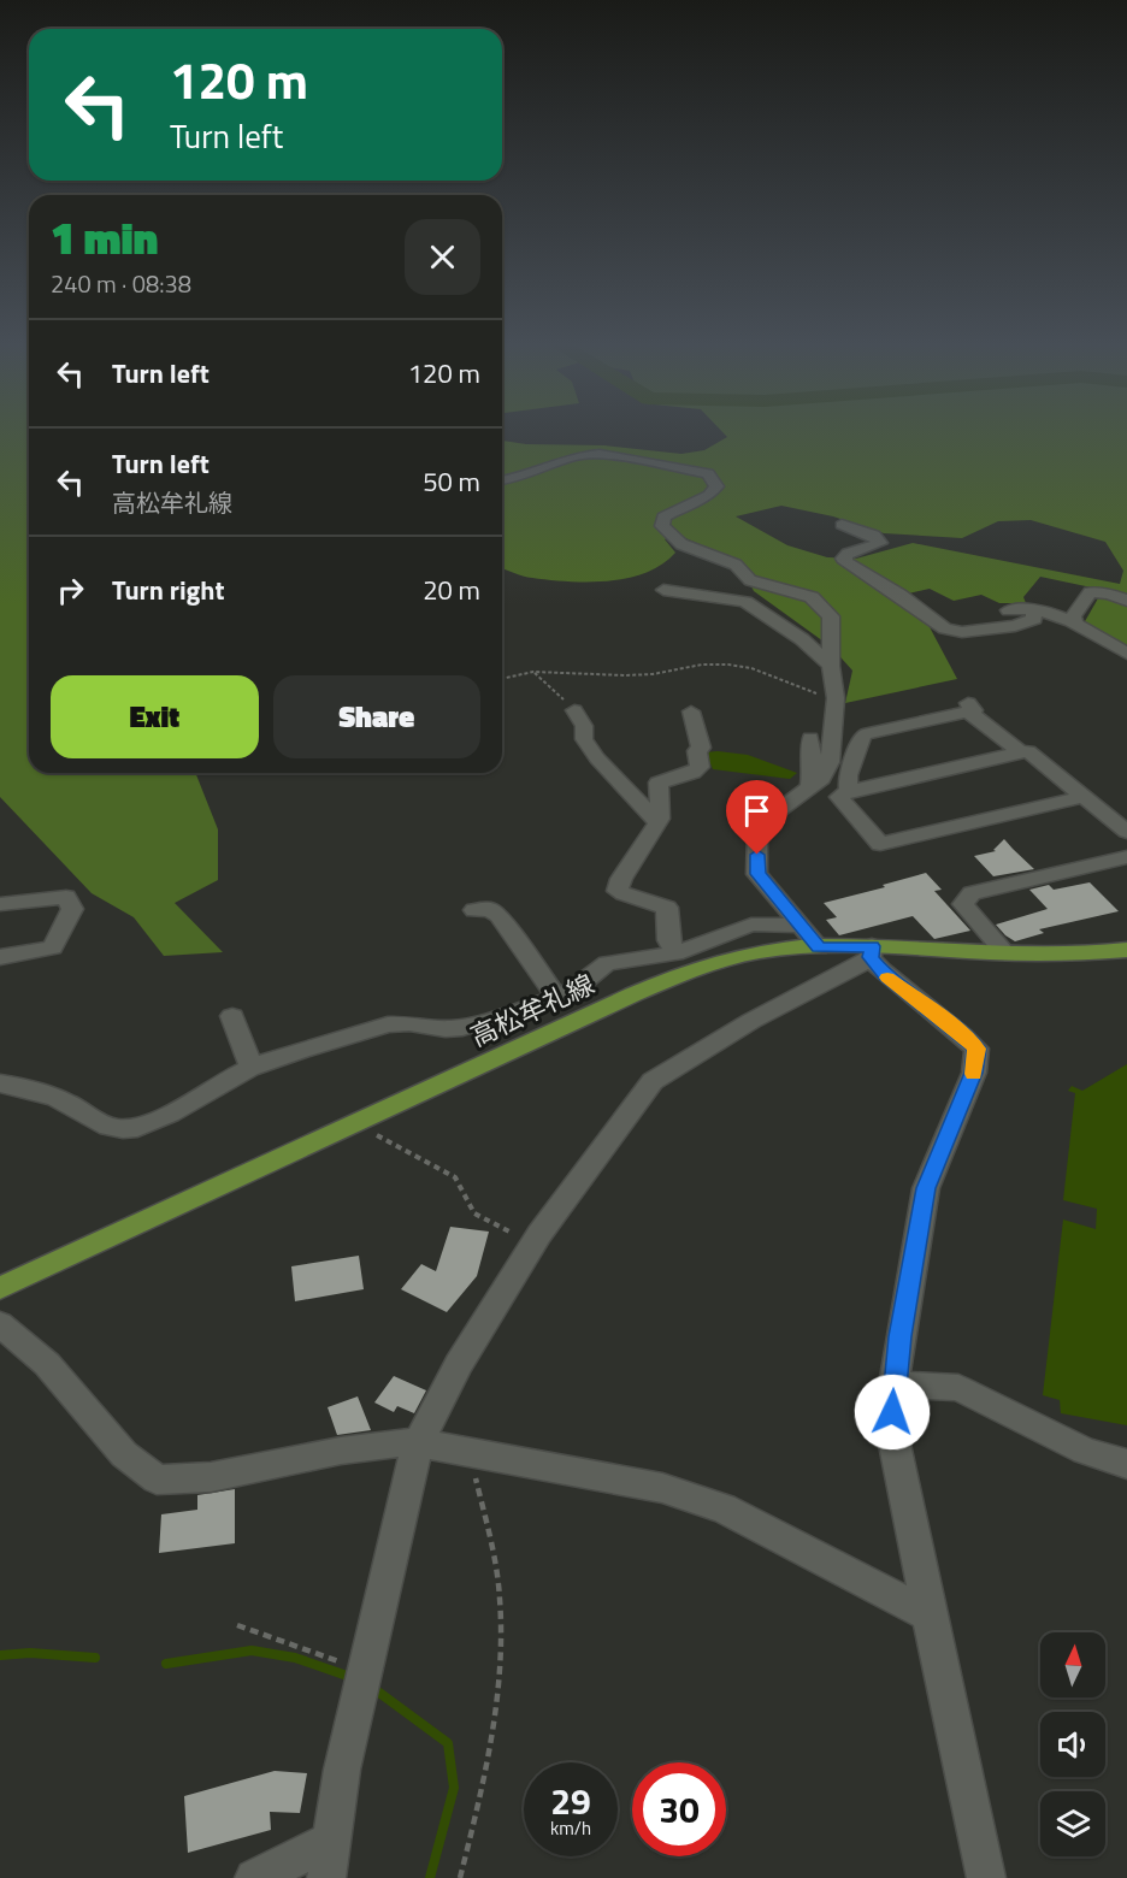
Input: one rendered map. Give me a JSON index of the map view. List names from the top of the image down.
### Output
{
  "streets": {
    "main road": ["高松牟礼線"]
  },
  "north": "top",
  "page": {
    "turn": ["120 m", "Turn left"],
    "heading": ["1 min", "240 m · 08:38"],
    "list": [
      {
        "name": "Turn left",
        "value": "120 m"
      },
      {
        "name": "Turn left",
        "note": "高松牟礼線",
        "value": "50 m"
      },
      {
        "name": "Turn right",
        "value": "20 m"
      }
    ],
    "buttons": ["Exit", "Share"],
    "speed": "29 km/h",
    "limit": "30"
  }
}
